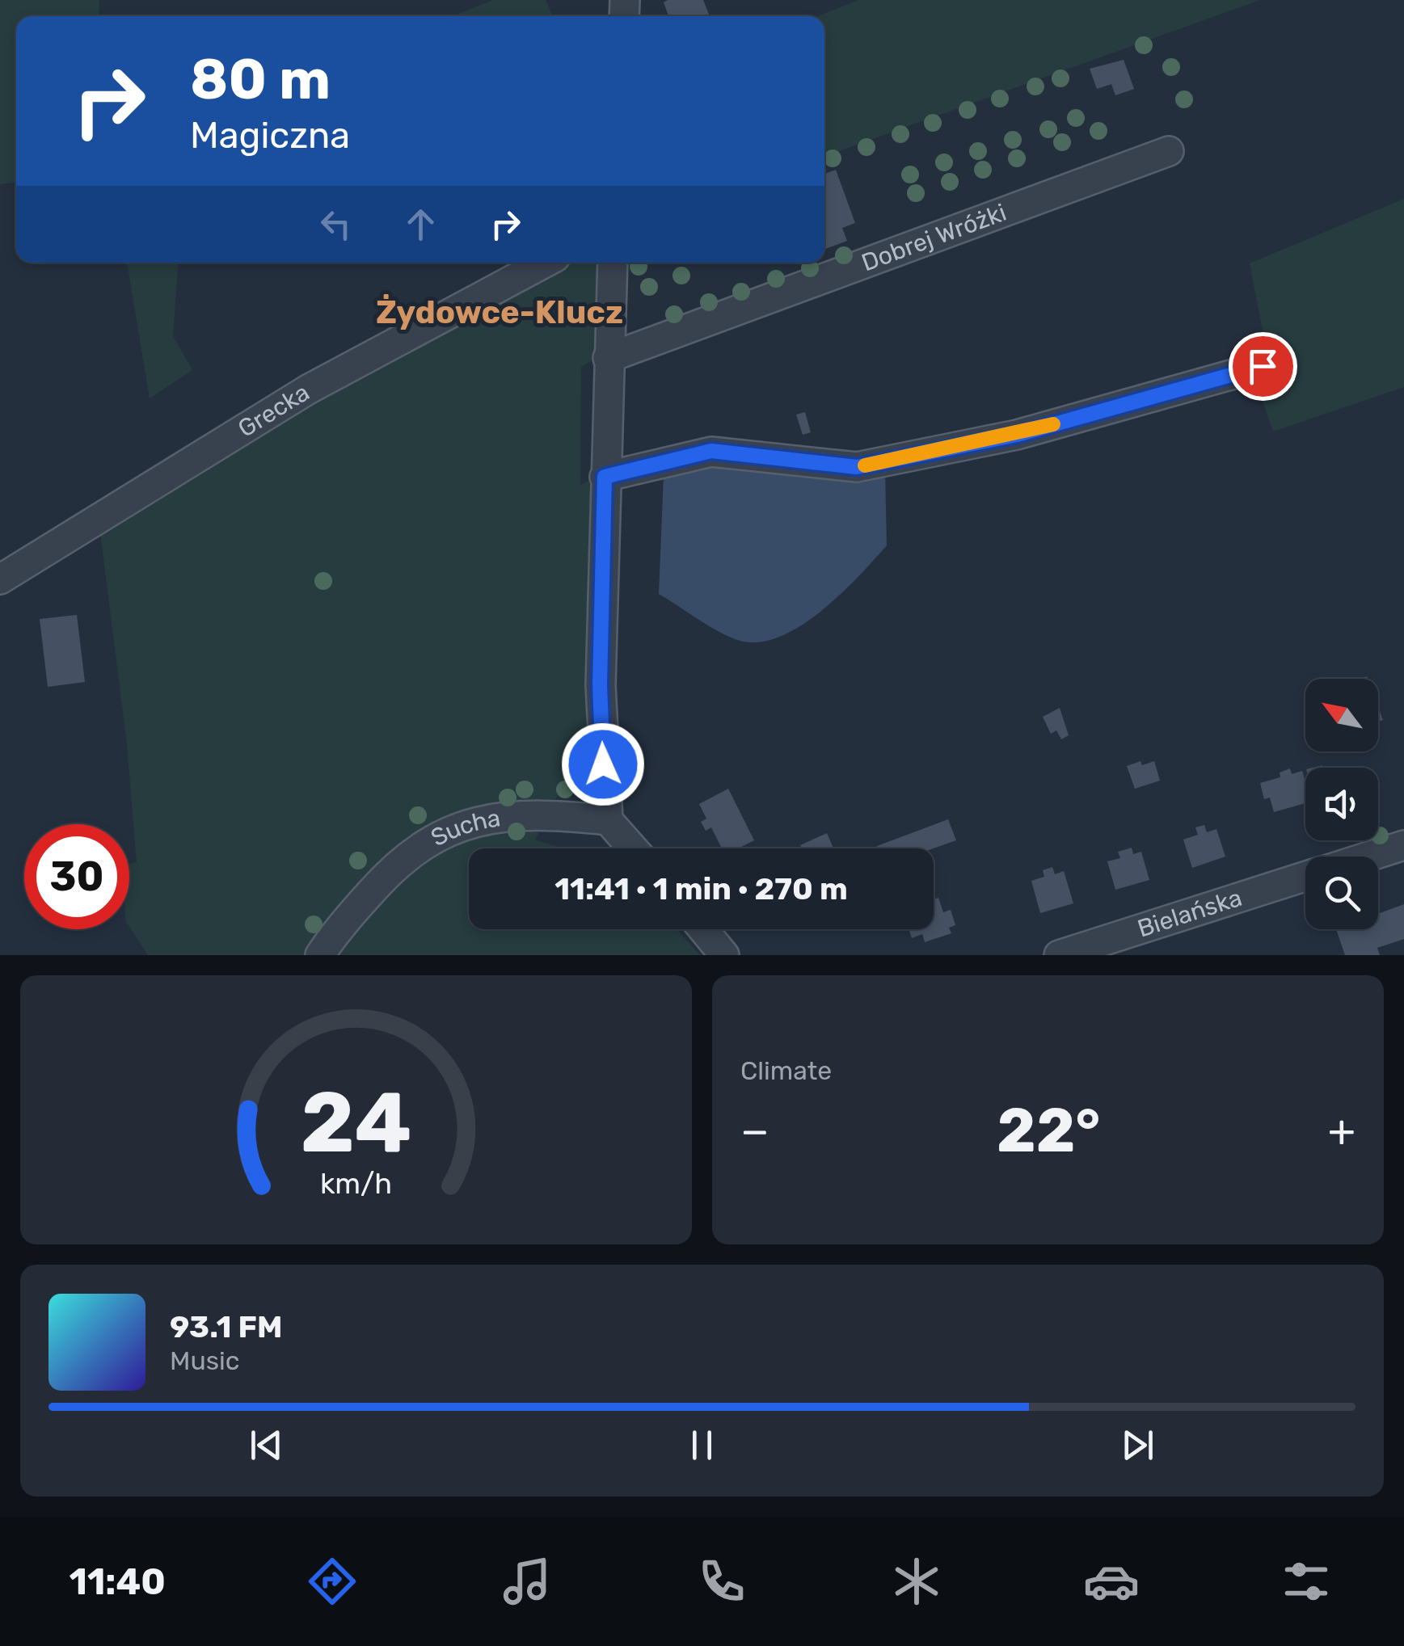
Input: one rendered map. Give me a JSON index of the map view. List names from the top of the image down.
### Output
{
  "streets": {
    "street": [
      "Dobrej Wróżki",
      "Grecka",
      "Sucha",
      "Bielańska"
    ]
  },
  "districts": ["Żydowce-Klucz"],
  "north": "top left",
  "page": {
    "turn": ["80 m", "Magiczna"],
    "limit": "30",
    "trip": "11:41 · 1 min · 270 m",
    "tile": "Climate",
    "heat": ["−", "22°", "+"],
    "song": ["93.1 FM", "Music"],
    "tabs": "11:40",
    "gauge": ["24", "km/h"]
  }
}
